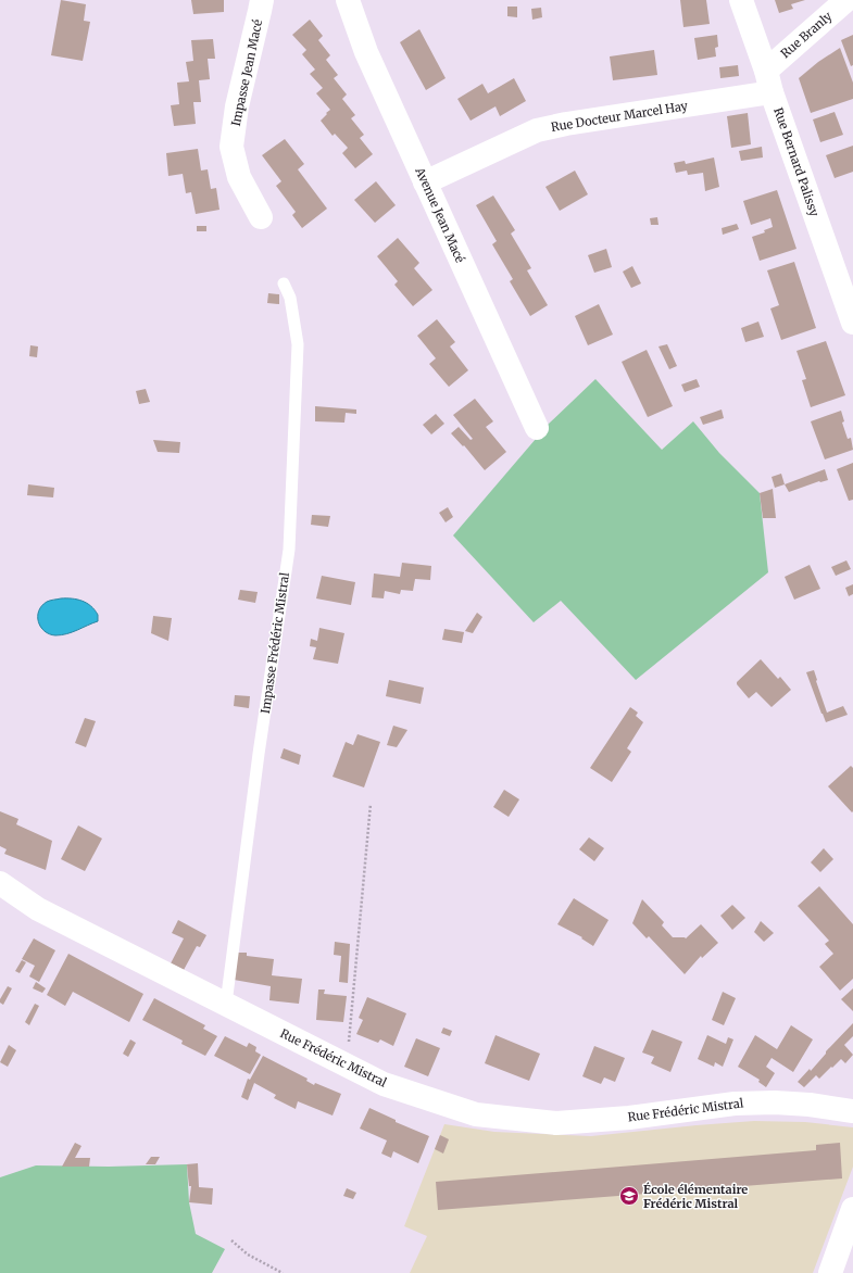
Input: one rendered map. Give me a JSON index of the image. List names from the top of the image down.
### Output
{
  "streets": {
    "street": [
      "Rue Branly",
      "Impasse Jean Macé",
      "Rue Docteur Marcel Hay",
      "Rue Bernard Palissy",
      "Avenue Jean Macé",
      "Rue Frédéric Mistral"
    ],
    "lane": ["Impasse Frédéric Mistral"]
  },
  "crossings": [
    ["Rue Branly", "Rue Docteur Marcel Hay"],
    ["Rue Branly", "Rue Bernard Palissy"],
    ["Rue Docteur Marcel Hay", "Rue Bernard Palissy"],
    ["Rue Docteur Marcel Hay", "Avenue Jean Macé"],
    ["Impasse Frédéric Mistral", "Rue Frédéric Mistral"]
  ],
  "places": {
    "school or university": ["École élémentaire Frédéric Mistral"]
  }
}
